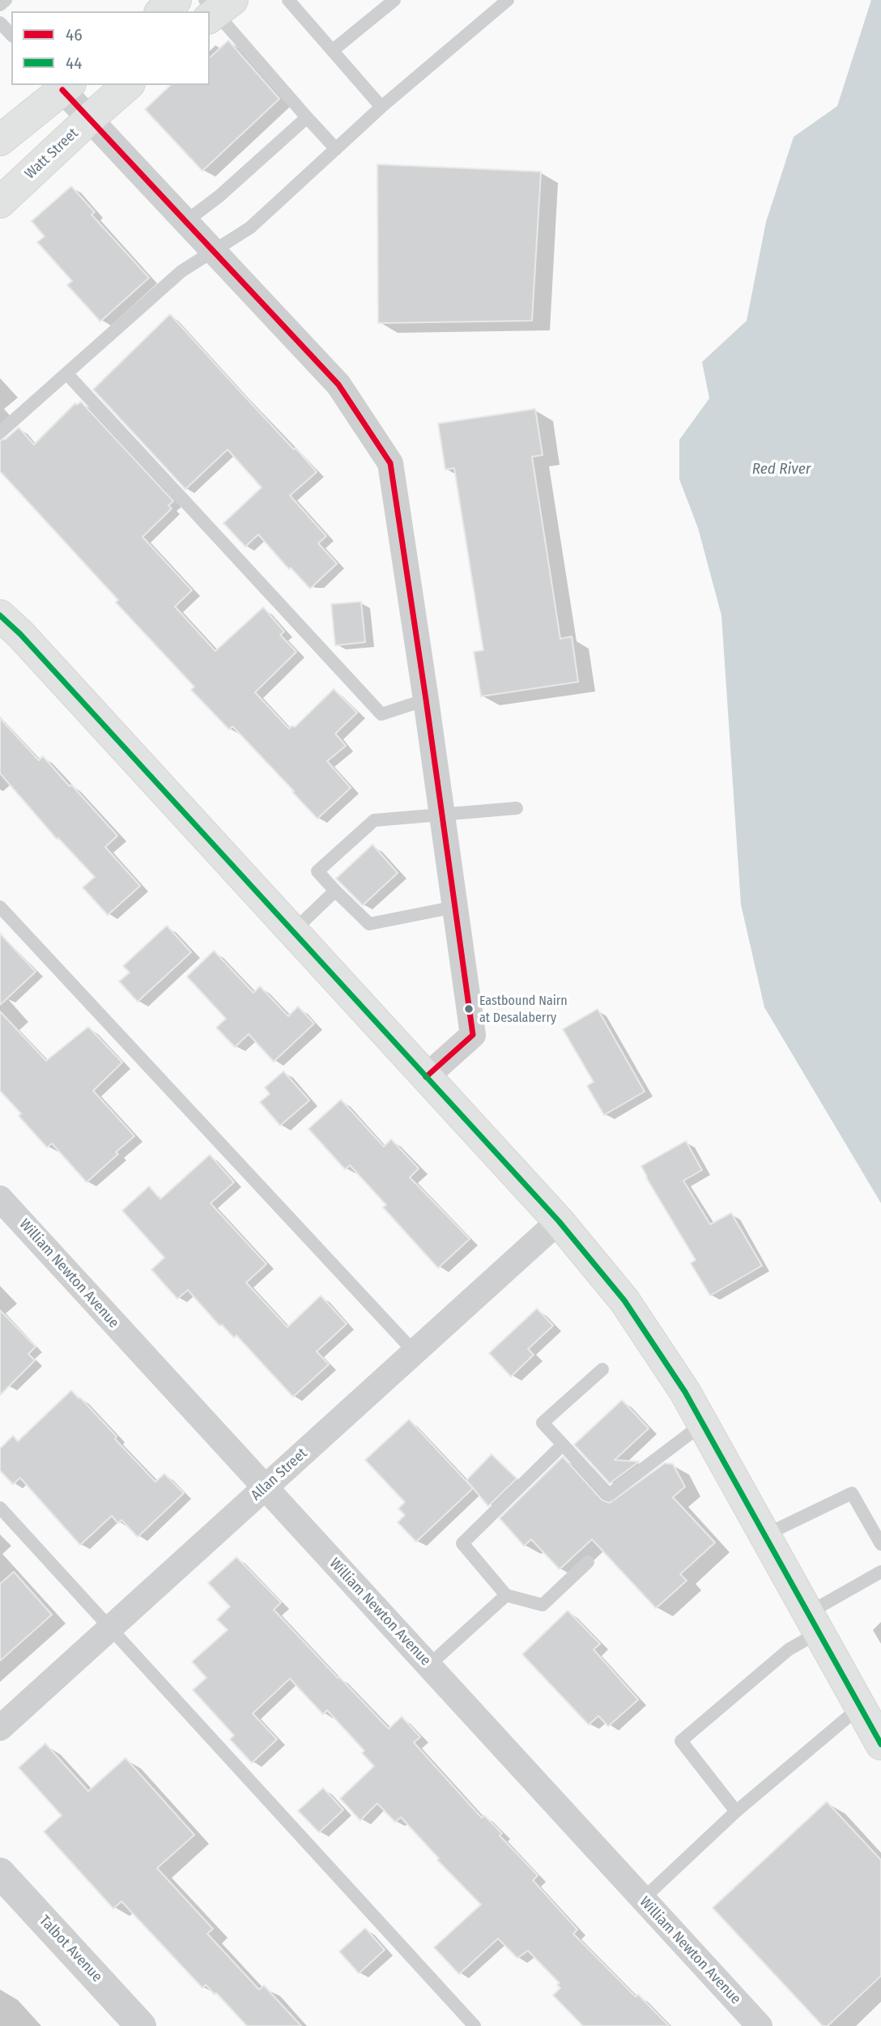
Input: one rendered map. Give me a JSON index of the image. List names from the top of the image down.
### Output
{
  "streets": {
    "main road": ["Watt Street"],
    "street": ["William Newton Avenue", "Allan Street", "Talbot Avenue"]
  },
  "crossings": [
    ["William Newton Avenue", "Allan Street"]
  ],
  "water": ["Red River"],
  "places": ["Eastbound Nairn at Desalaberry"],
  "lines": ["transit line 46", "transit line 44"],
  "legend": ["46", "44"]
}
